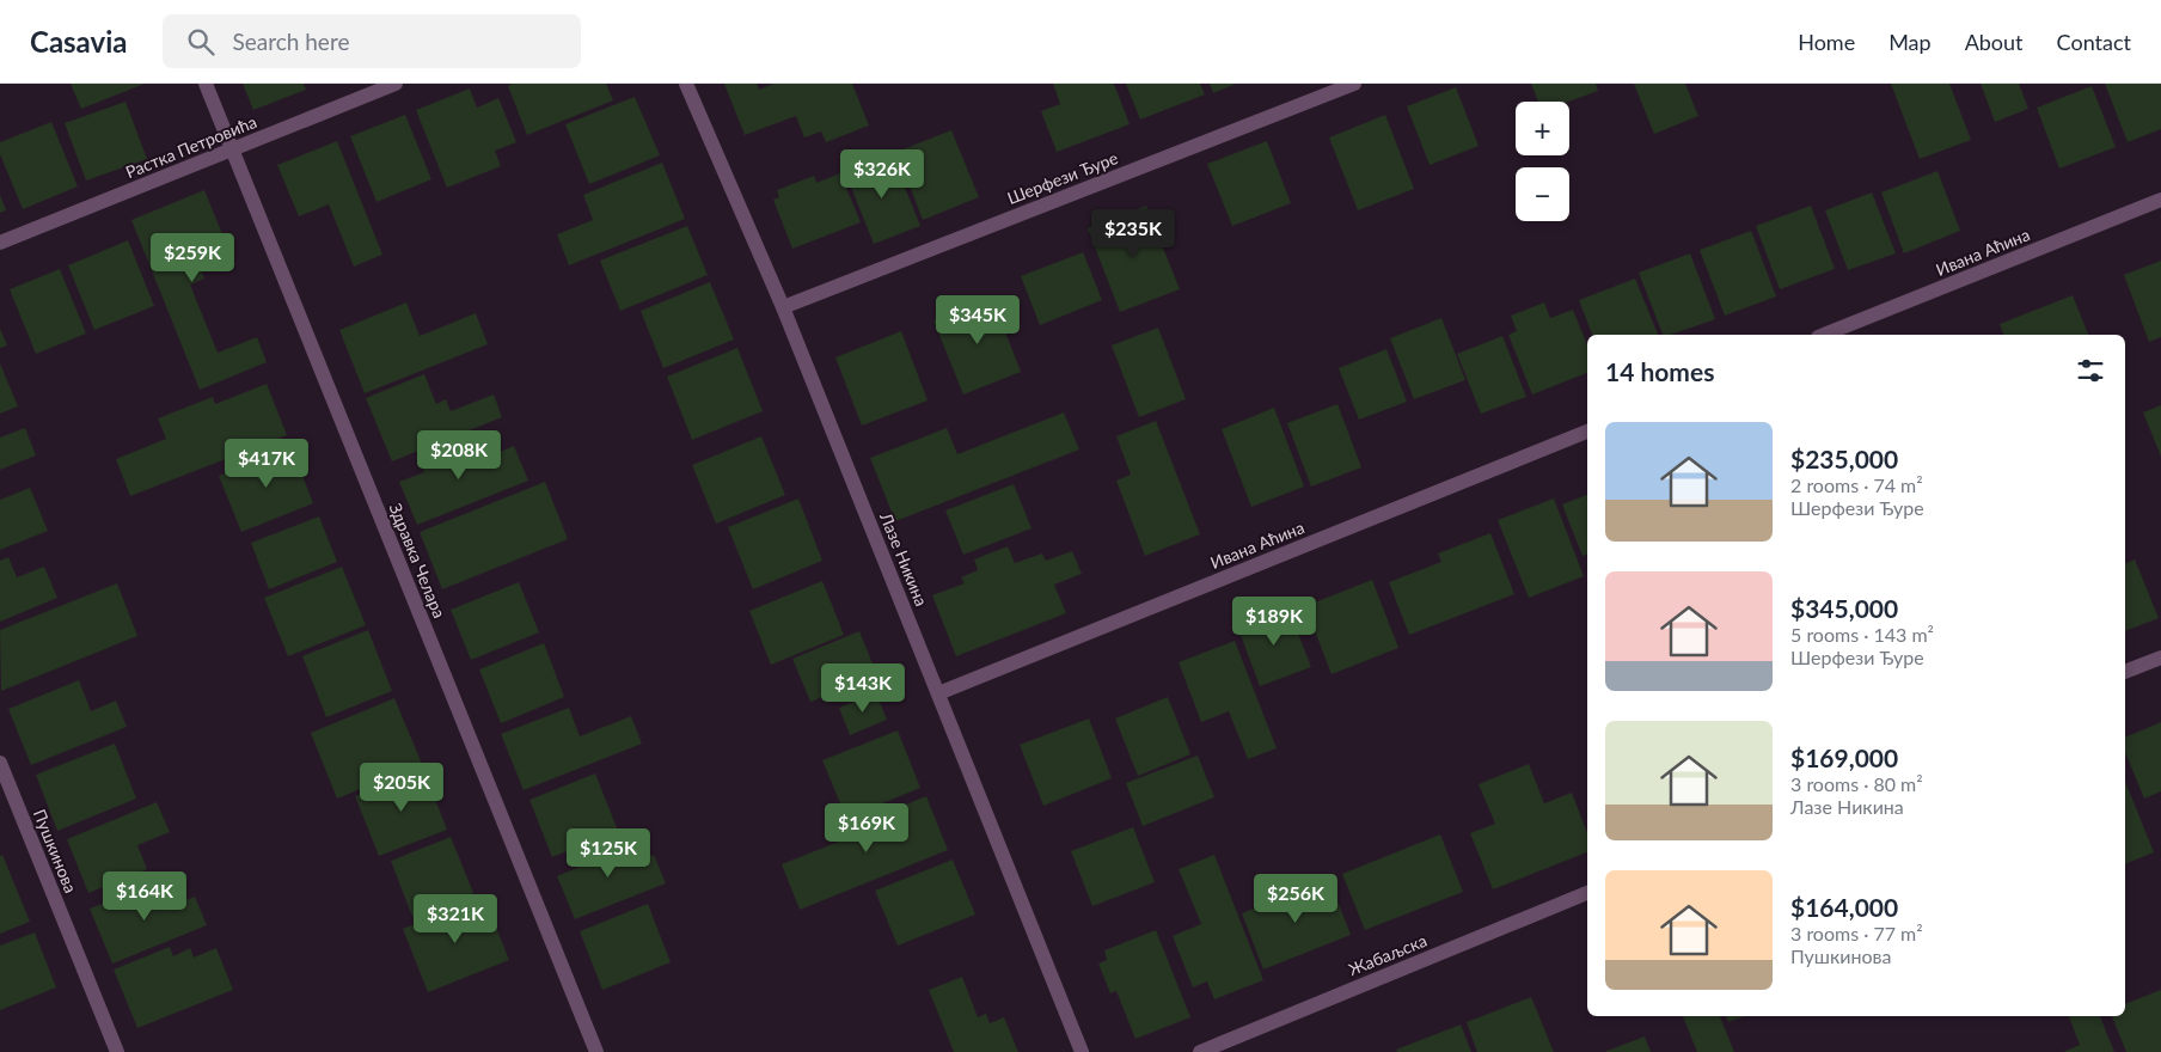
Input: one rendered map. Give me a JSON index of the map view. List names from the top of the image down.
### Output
{
  "streets": {
    "street": [
      "Растка Петровића",
      "Шерфези Ђуре",
      "Ивана Аћина",
      "Лазе Никина",
      "Здравка Челара",
      "Пушкинова",
      "Жабаљска"
    ]
  },
  "crossings": [
    ["Растка Петровића", "Здравка Челара"],
    ["Шерфези Ђуре", "Лазе Никина"],
    ["Ивана Аћина", "Лазе Никина"]
  ],
  "page": {
    "header": "Casavia",
    "search": "Search here",
    "nav": [
      "Home",
      "Map",
      "About",
      "Contact"
    ],
    "map_buttons": ["+", "−"],
    "price": [
      "$326K",
      "$235K",
      "$259K",
      "$345K",
      "$208K",
      "$417K",
      "$189K",
      "$143K",
      "$205K",
      "$169K",
      "$125K",
      "$164K",
      "$256K",
      "$321K"
    ],
    "heading": "14 homes",
    "list": [
      {
        "name": "$235,000",
        "note": "2 rooms · 74 m² · Шерфези Ђуре"
      },
      {
        "name": "$345,000",
        "note": "5 rooms · 143 m² · Шерфези Ђуре"
      },
      {
        "name": "$169,000",
        "note": "3 rooms · 80 m² · Лазе Никина"
      },
      {
        "name": "$164,000",
        "note": "3 rooms · 77 m² · Пушкинова"
      }
    ]
  }
}
